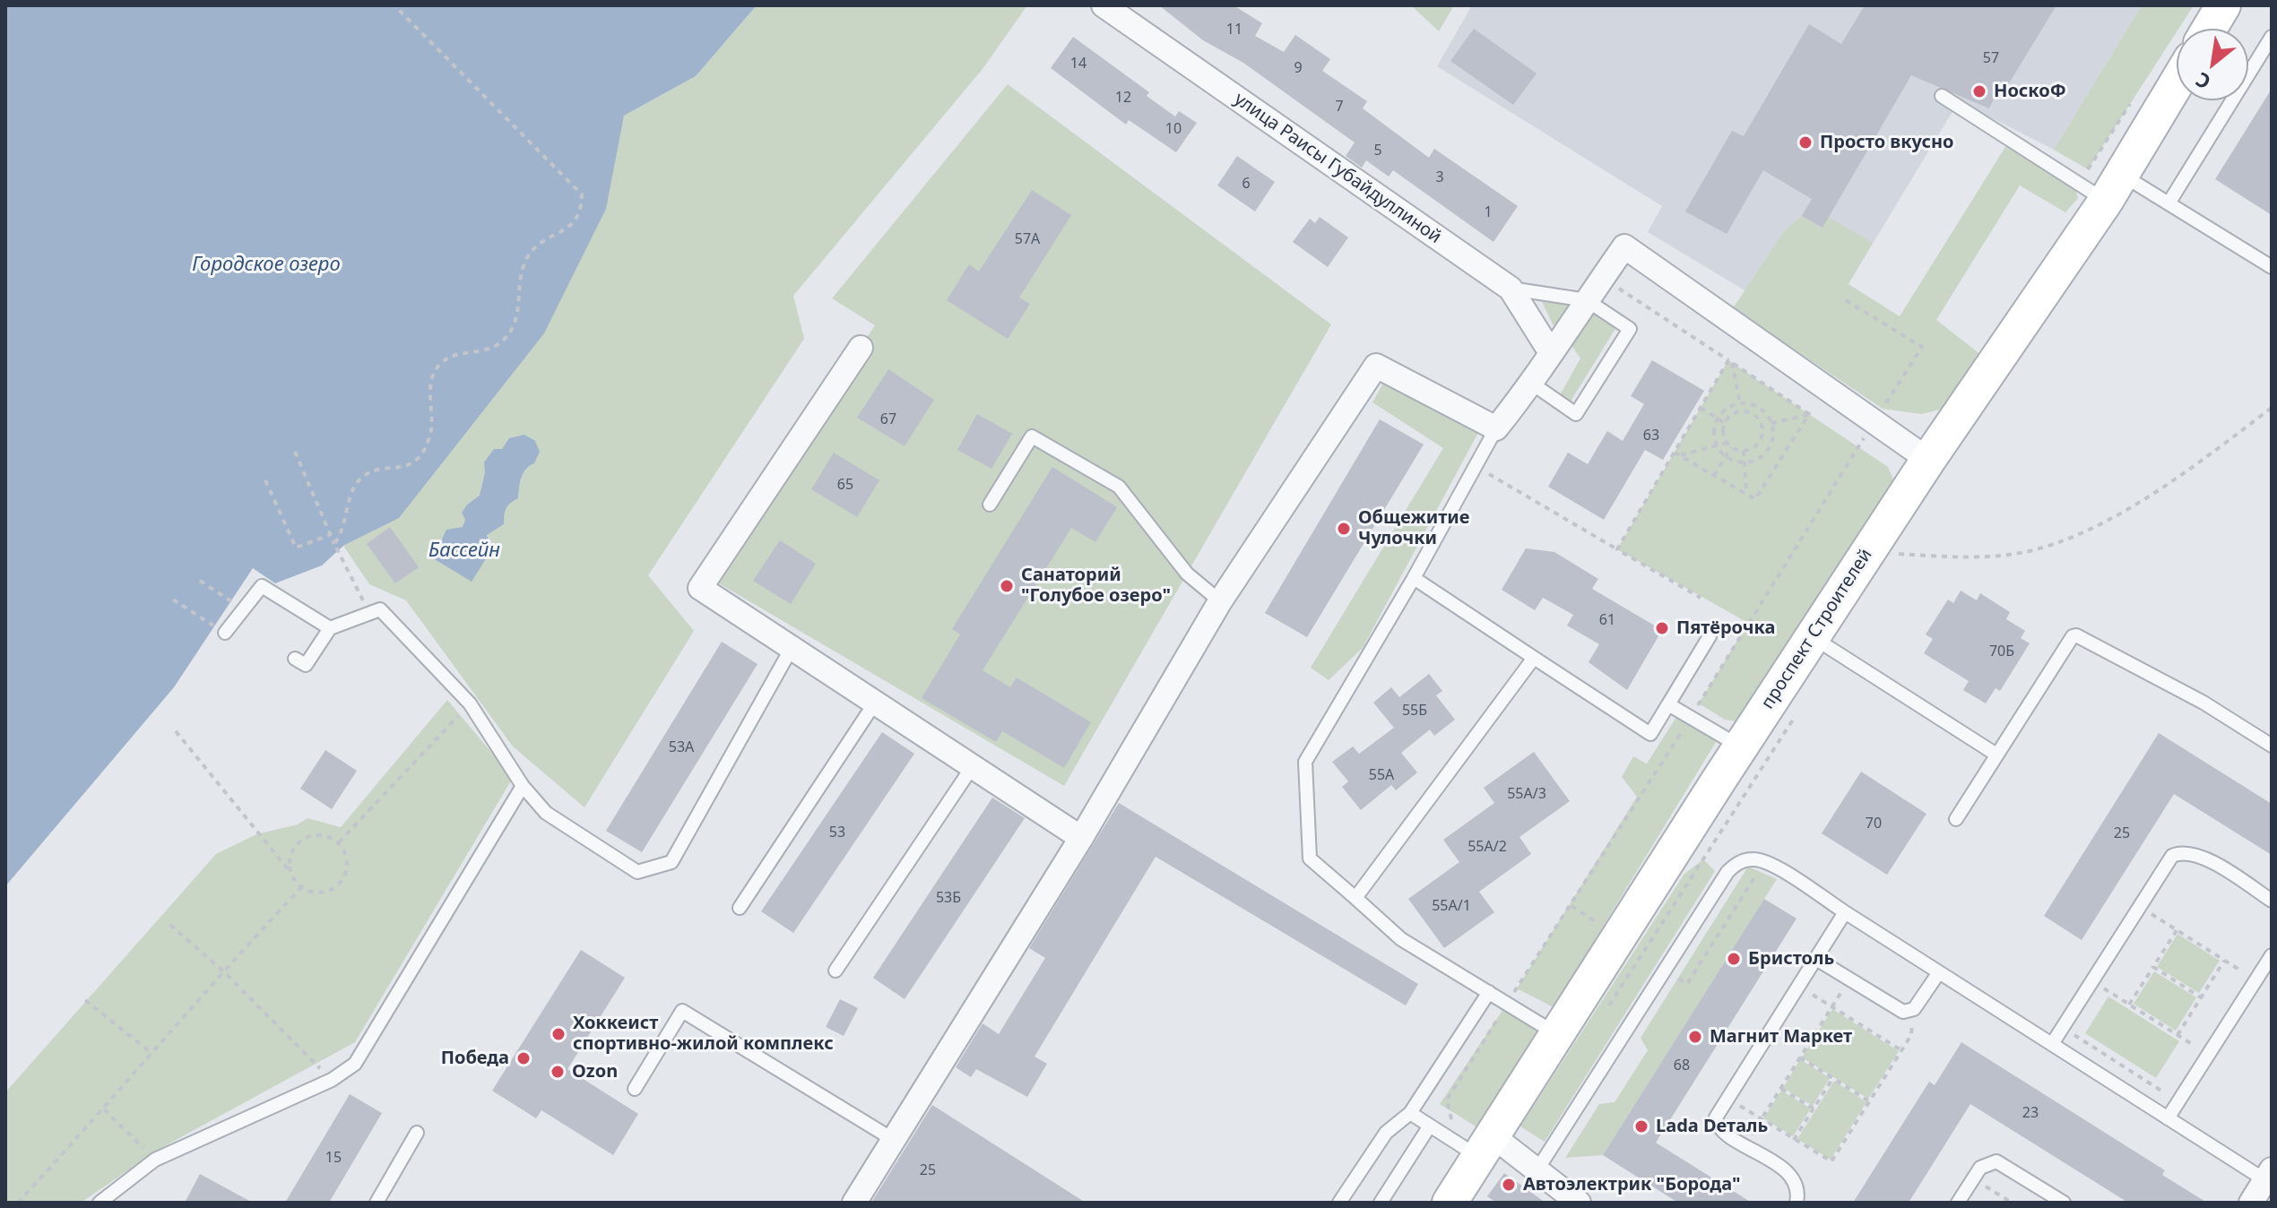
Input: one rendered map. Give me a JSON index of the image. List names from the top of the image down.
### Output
{
  "streets": {
    "street": ["улица Раисы Губайдуллиной", "проспект Строителей"]
  },
  "water": ["Городское озеро", "Бассейн"],
  "places": [
    "НоскоФ",
    "Просто вкусно",
    "Общежитие Чулочки",
    "Санаторий \"Голубое озеро\"",
    "Пятёрочка",
    "Бристоль",
    "Хоккеист спортивно-жилой комплекс",
    "Магнит Маркет",
    "Победа",
    "Ozon",
    "Lada Dеталь",
    "Автоэлектрик \"Борода\""
  ],
  "house_numbers": [
    "11",
    "57",
    "14",
    "9",
    "12",
    "7",
    "10",
    "5",
    "3",
    "6",
    "1",
    "57А",
    "67",
    "63",
    "65",
    "61",
    "70Б",
    "55Б",
    "53А",
    "55А",
    "55А/3",
    "70",
    "53",
    "25",
    "55А/2",
    "53Б",
    "55А/1",
    "68",
    "23",
    "15",
    "25"
  ],
  "north": "bottom left"
}
